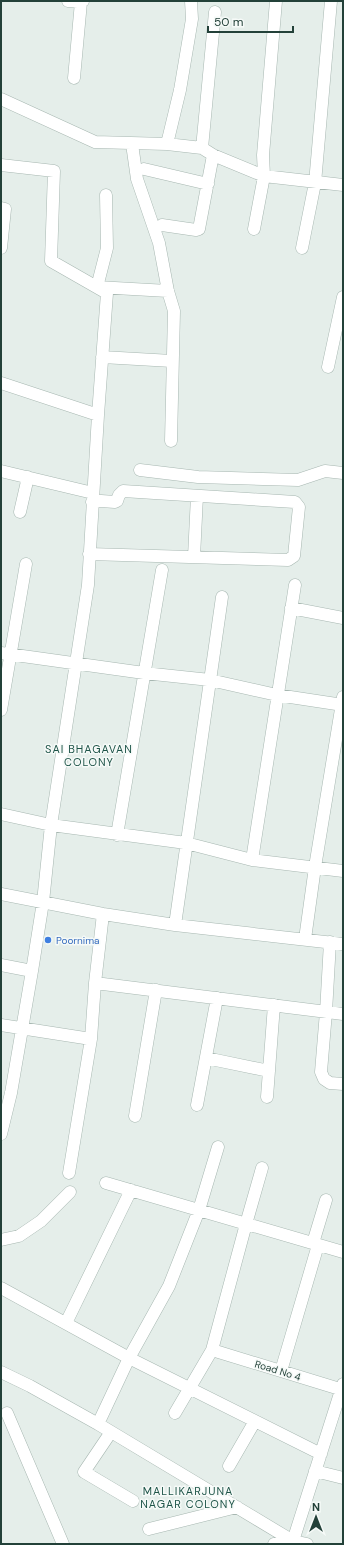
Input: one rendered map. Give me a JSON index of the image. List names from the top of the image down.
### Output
{
  "streets": {
    "street": ["Road No 4"]
  },
  "districts": ["SAI BHAGAVAN COLONY", "MALLIKARJUNA NAGAR COLONY"],
  "places": ["Poornima"],
  "scale_bar": "50 m",
  "north": "top"
}
